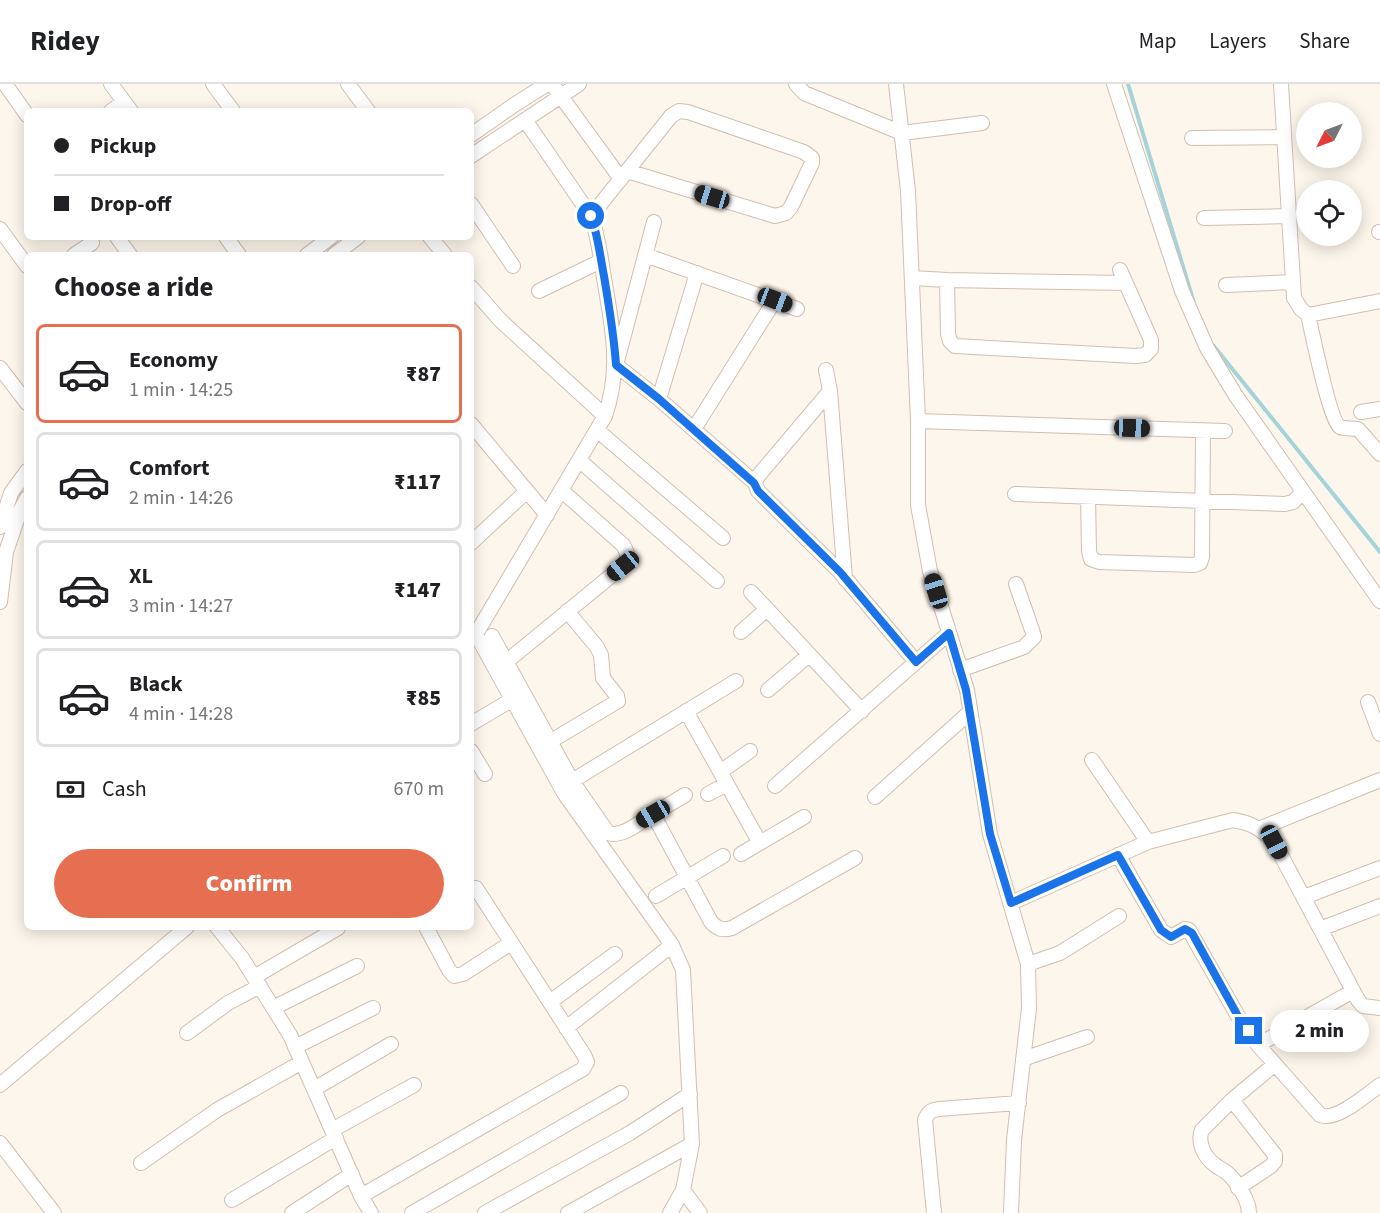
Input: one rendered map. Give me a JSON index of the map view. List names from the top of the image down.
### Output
{
  "north": "bottom left",
  "page": {
    "header": "Ridey",
    "nav": ["Map", "Layers", "Share"],
    "banner": ["Pickup", "Drop-off"],
    "heading": "Choose a ride",
    "list": [
      {
        "name": "Economy",
        "note": "1 min · 14:25",
        "value": "₹87"
      },
      {
        "name": "Comfort",
        "note": "2 min · 14:26",
        "value": "₹117"
      },
      {
        "name": "XL",
        "note": "3 min · 14:27",
        "value": "₹147"
      },
      {
        "name": "Black",
        "note": "4 min · 14:28",
        "value": "₹85"
      }
    ],
    "pay": ["Cash", "670 m"],
    "buttons": "Confirm",
    "bubble": "2 min"
  }
}
